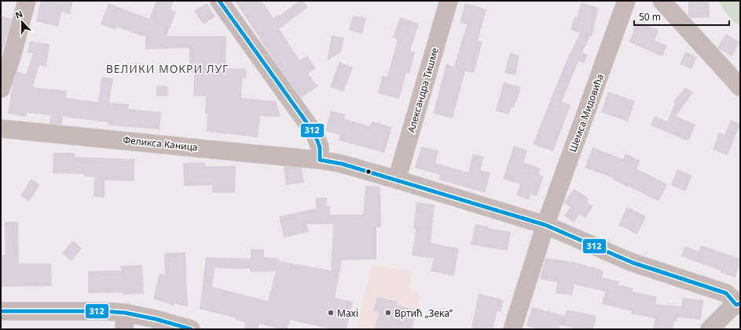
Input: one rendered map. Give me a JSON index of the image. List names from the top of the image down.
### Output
{
  "streets": {
    "street": ["Александра Тишме", "Шемса Мидовића", "Феликса Каница"]
  },
  "crossings": [
    ["Александра Тишме", "Феликса Каница"],
    ["Шемса Мидовића", "Феликса Каница"]
  ],
  "districts": ["ВЕЛИКИ МОКРИ ЛУГ"],
  "places": ["Maxi", "Вртић „Зека”"],
  "lines": ["transit line 312"],
  "scale_bar": "50 m",
  "north": "top"
}
